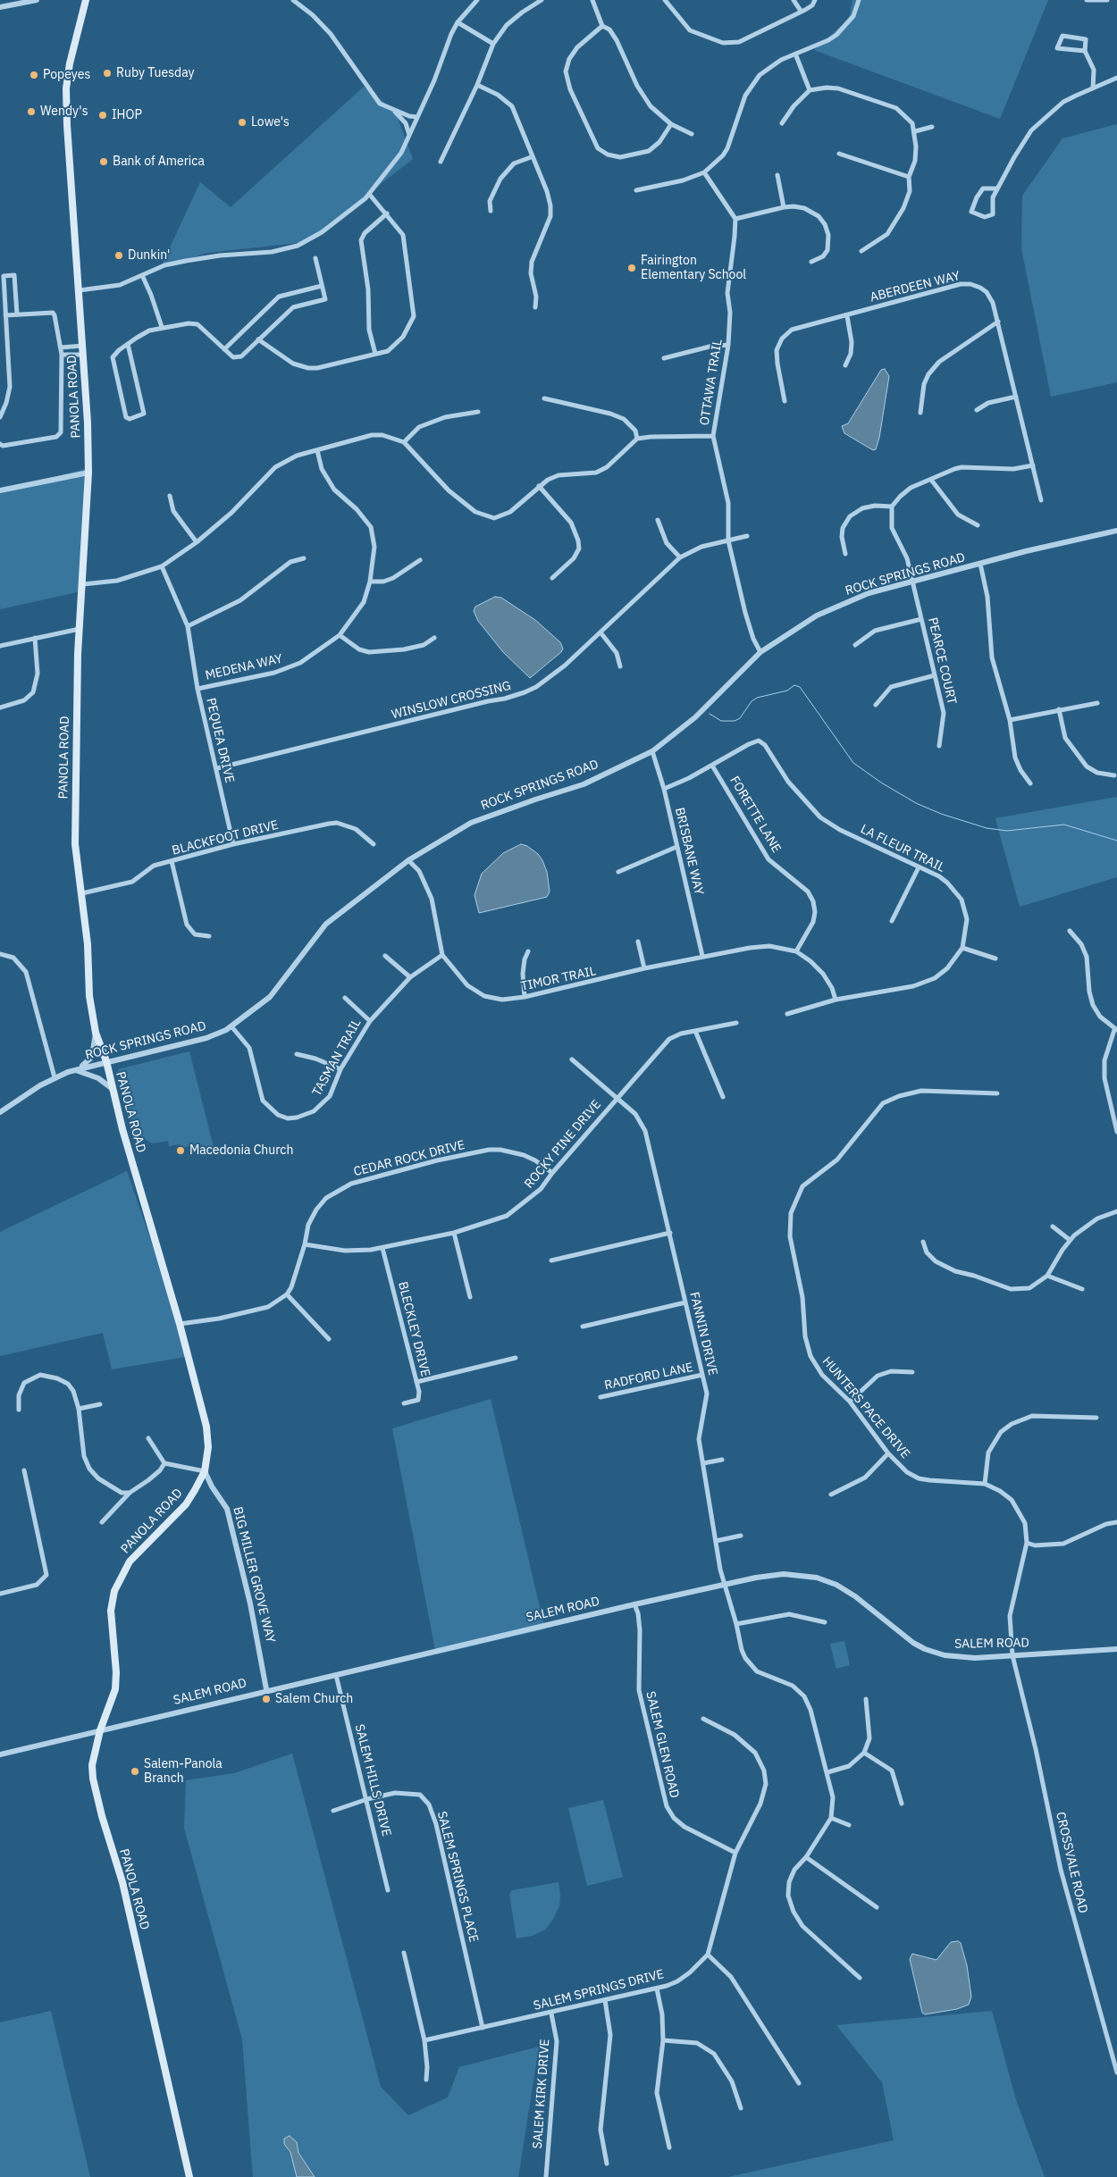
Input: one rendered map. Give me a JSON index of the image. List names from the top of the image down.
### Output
{
  "streets": {
    "main road": ["PANOLA ROAD"],
    "street": [
      "ABERDEEN WAY",
      "OTTAWA TRAIL",
      "ROCK SPRINGS ROAD",
      "PEARCE COURT",
      "MEDENA WAY",
      "WINSLOW CROSSING",
      "PEQUEA DRIVE",
      "FORETTE LANE",
      "BLACKFOOT DRIVE",
      "LA FLEUR TRAIL",
      "BRISBANE WAY",
      "TIMOR TRAIL",
      "TASMAN TRAIL",
      "ROCKY PINE DRIVE",
      "CEDAR ROCK DRIVE",
      "BLECKLEY DRIVE",
      "FANNIN DRIVE",
      "RADFORD LANE",
      "HUNTERS PACE DRIVE",
      "BIG MILLER GROVE WAY",
      "SALEM ROAD",
      "SALEM GLEN ROAD",
      "SALEM HILLS DRIVE",
      "CROSSVALE ROAD",
      "SALEM SPRINGS PLACE",
      "SALEM SPRINGS DRIVE",
      "SALEM KIRK DRIVE"
    ]
  },
  "crossings": [
    ["OTTAWA TRAIL", "ROCK SPRINGS ROAD"],
    ["OTTAWA TRAIL", "WINSLOW CROSSING"],
    ["PANOLA ROAD", "ROCK SPRINGS ROAD"],
    ["PANOLA ROAD", "BLACKFOOT DRIVE"],
    ["PANOLA ROAD", "BIG MILLER GROVE WAY"],
    ["PANOLA ROAD", "SALEM ROAD"],
    ["ROCK SPRINGS ROAD", "PEARCE COURT"],
    ["ROCK SPRINGS ROAD", "BRISBANE WAY"],
    ["ROCK SPRINGS ROAD", "TIMOR TRAIL"],
    ["ROCK SPRINGS ROAD", "TASMAN TRAIL"],
    ["MEDENA WAY", "PEQUEA DRIVE"],
    ["WINSLOW CROSSING", "PEQUEA DRIVE"],
    ["PEQUEA DRIVE", "BLACKFOOT DRIVE"],
    ["FORETTE LANE", "LA FLEUR TRAIL"],
    ["FORETTE LANE", "TIMOR TRAIL"],
    ["LA FLEUR TRAIL", "BRISBANE WAY"],
    ["BRISBANE WAY", "TIMOR TRAIL"],
    ["TIMOR TRAIL", "TASMAN TRAIL"],
    ["ROCKY PINE DRIVE", "CEDAR ROCK DRIVE"],
    ["ROCKY PINE DRIVE", "BLECKLEY DRIVE"],
    ["ROCKY PINE DRIVE", "FANNIN DRIVE"],
    ["FANNIN DRIVE", "RADFORD LANE"],
    ["FANNIN DRIVE", "SALEM ROAD"],
    ["HUNTERS PACE DRIVE", "SALEM ROAD"],
    ["HUNTERS PACE DRIVE", "CROSSVALE ROAD"],
    ["BIG MILLER GROVE WAY", "SALEM ROAD"],
    ["SALEM ROAD", "SALEM GLEN ROAD"],
    ["SALEM ROAD", "SALEM HILLS DRIVE"],
    ["SALEM ROAD", "CROSSVALE ROAD"],
    ["SALEM GLEN ROAD", "SALEM SPRINGS DRIVE"],
    ["SALEM HILLS DRIVE", "SALEM SPRINGS PLACE"],
    ["SALEM SPRINGS PLACE", "SALEM SPRINGS DRIVE"],
    ["SALEM SPRINGS DRIVE", "SALEM KIRK DRIVE"]
  ],
  "places": [
    "Ruby Tuesday",
    "Popeyes",
    "Wendy's",
    "IHOP",
    "Lowe's",
    "Bank of America",
    "Dunkin'",
    "Fairington Elementary School",
    "Macedonia Church",
    "Salem Church",
    "Salem-Panola Branch"
  ]
}
